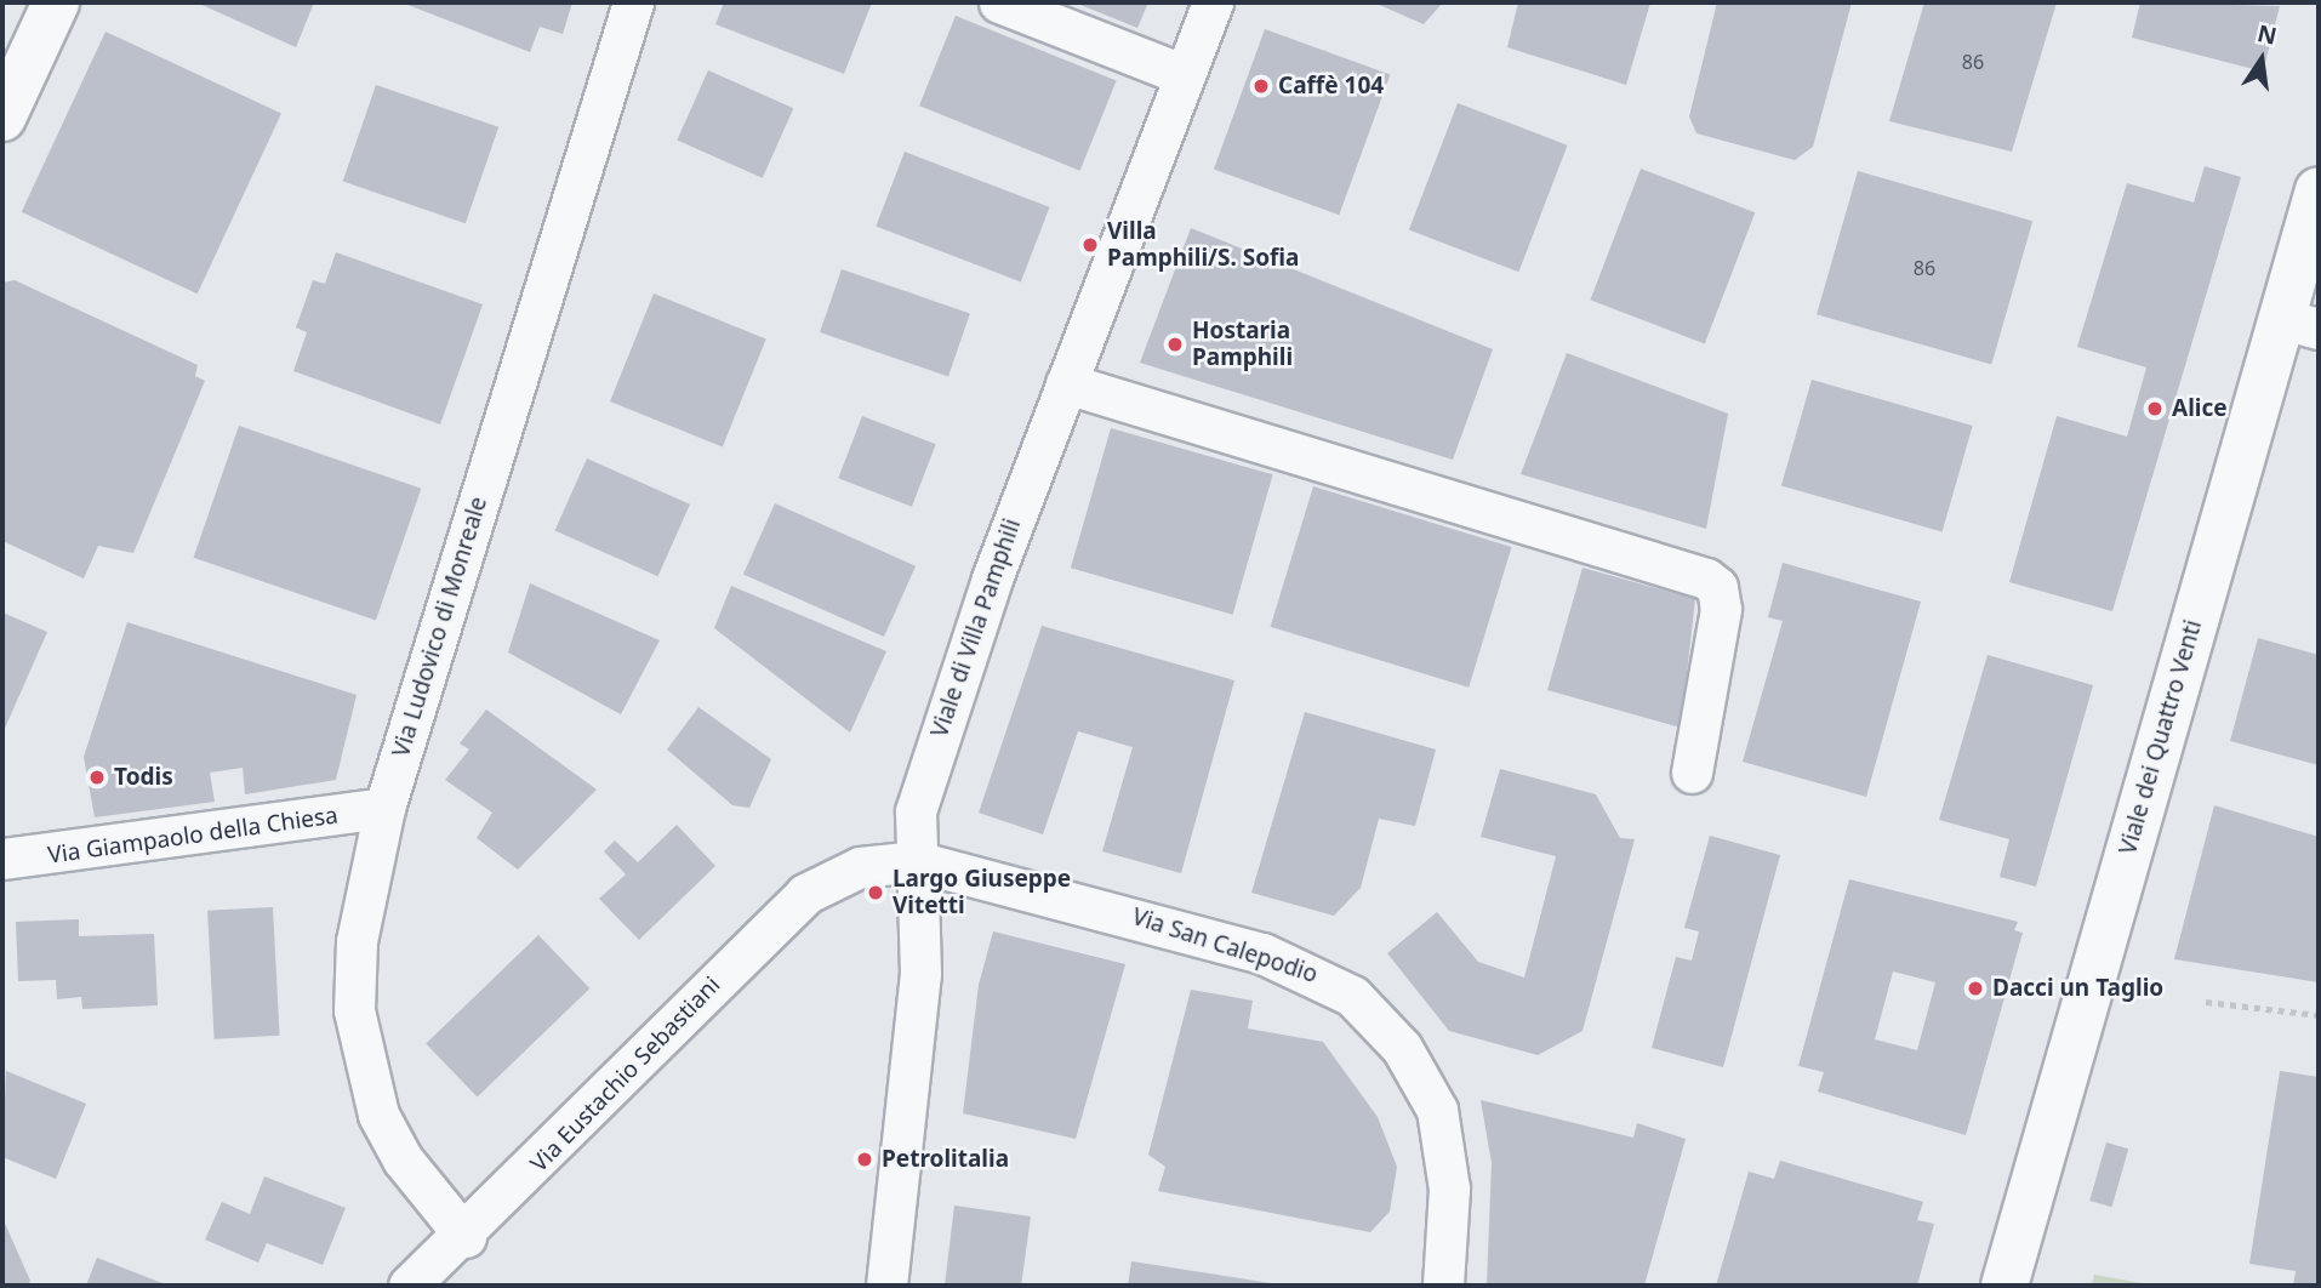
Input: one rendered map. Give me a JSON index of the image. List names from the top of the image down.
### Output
{
  "streets": {
    "street": [
      "Via Ludovico di Monreale",
      "Viale di Villa Pamphili",
      "Viale dei Quattro Venti",
      "Via Giampaolo della Chiesa",
      "Via San Calepodio",
      "Via Eustachio Sebastiani"
    ]
  },
  "crossings": [
    ["Via Ludovico di Monreale", "Via Giampaolo della Chiesa"],
    ["Via Ludovico di Monreale", "Via Eustachio Sebastiani"],
    ["Viale di Villa Pamphili", "Via San Calepodio"],
    ["Viale di Villa Pamphili", "Via Eustachio Sebastiani"],
    ["Via San Calepodio", "Via Eustachio Sebastiani"]
  ],
  "places": [
    "Caffè 104",
    "Villa Pamphili/S. Sofia",
    "Hostaria Pamphili",
    "Alice",
    "Todis",
    "Largo Giuseppe Vitetti",
    "Dacci un Taglio",
    "Petrolitalia"
  ],
  "house_numbers": ["86", "86"],
  "north": "top"
}
